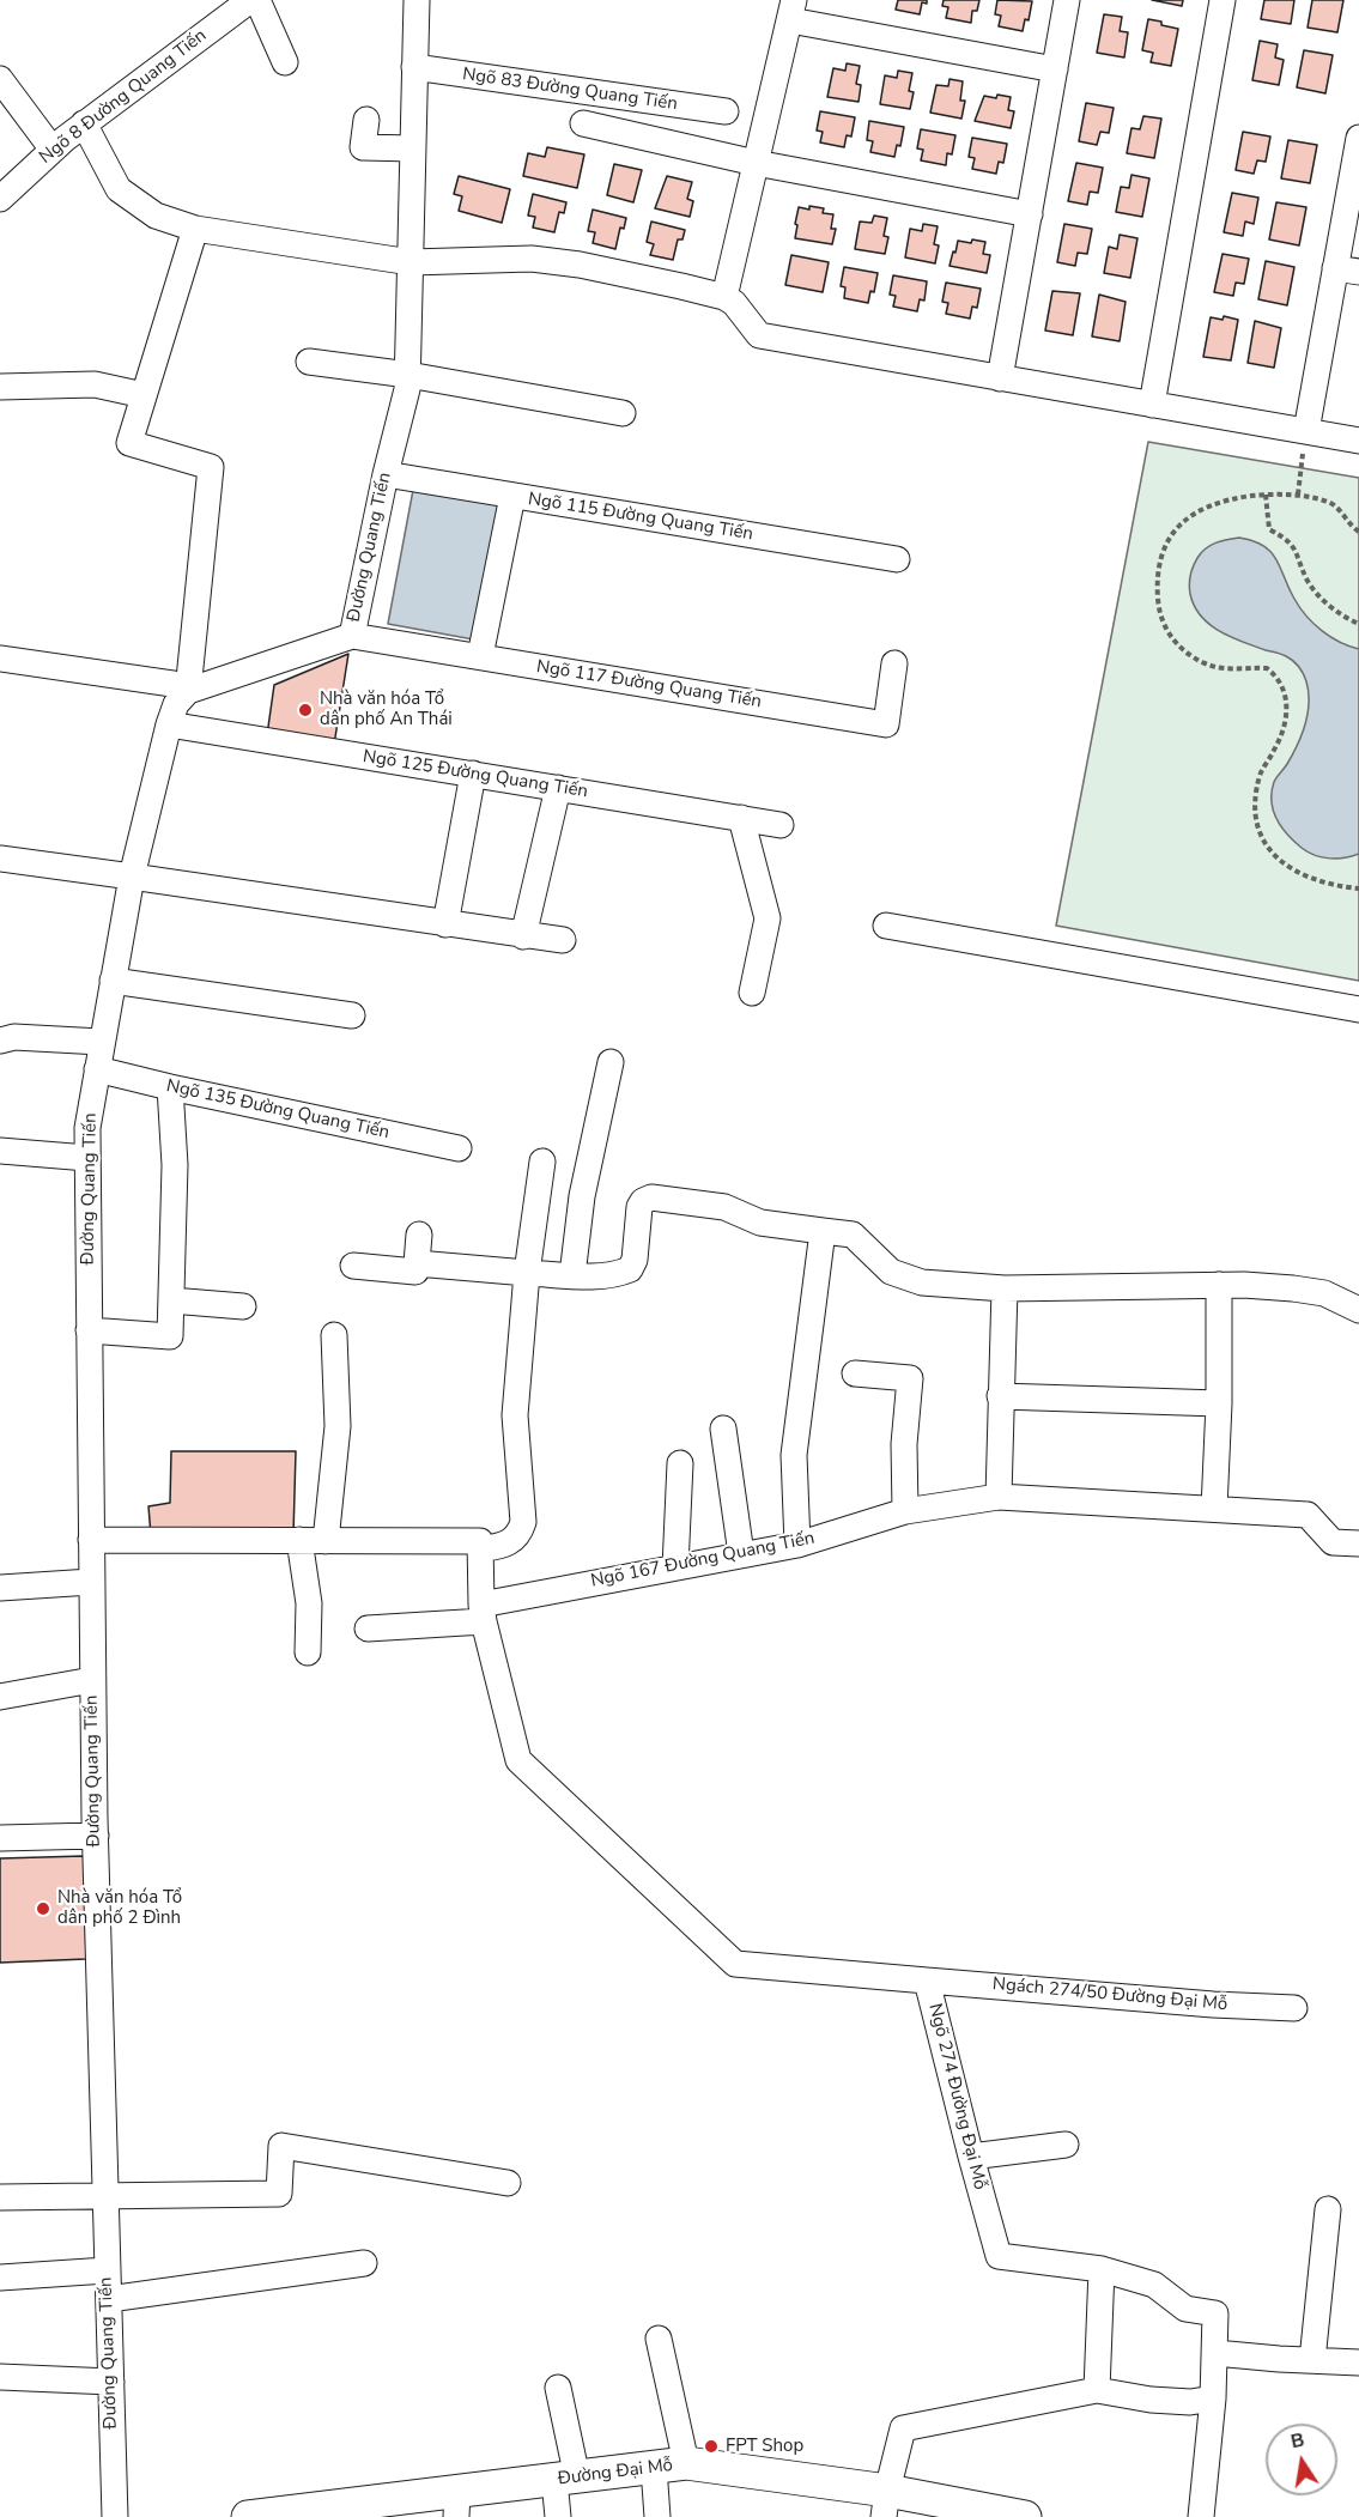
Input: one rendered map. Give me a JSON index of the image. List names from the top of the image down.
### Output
{
  "streets": {
    "main road": ["Đường Đại Mỗ"],
    "street": [
      "Ngõ 83 Đường Quang Tiến",
      "Ngõ 8 Đường Quang Tiến",
      "Ngõ 115 Đường Quang Tiến",
      "Đường Quang Tiến",
      "Ngõ 117 Đường Quang Tiến",
      "Ngõ 125 Đường Quang Tiến",
      "Ngõ 135 Đường Quang Tiến",
      "Ngõ 167 Đường Quang Tiến",
      "Ngách 274/50 Đường Đại Mỗ",
      "Ngõ 274 Đường Đại Mỗ"
    ]
  },
  "crossings": [
    ["Ngõ 83 Đường Quang Tiến", "Đường Quang Tiến"],
    ["Ngõ 115 Đường Quang Tiến", "Đường Quang Tiến"],
    ["Đường Quang Tiến", "Ngõ 117 Đường Quang Tiến"],
    ["Đường Quang Tiến", "Ngõ 125 Đường Quang Tiến"],
    ["Đường Quang Tiến", "Ngõ 135 Đường Quang Tiến"],
    ["Ngõ 167 Đường Quang Tiến", "Ngõ 274 Đường Đại Mỗ"],
    ["Ngách 274/50 Đường Đại Mỗ", "Ngõ 274 Đường Đại Mỗ"]
  ],
  "places": ["Nhà văn hóa Tổ dân phố An Thái", "Nhà văn hóa Tổ dân phố 2 Đình", "FPT Shop"],
  "north": "top"
}
